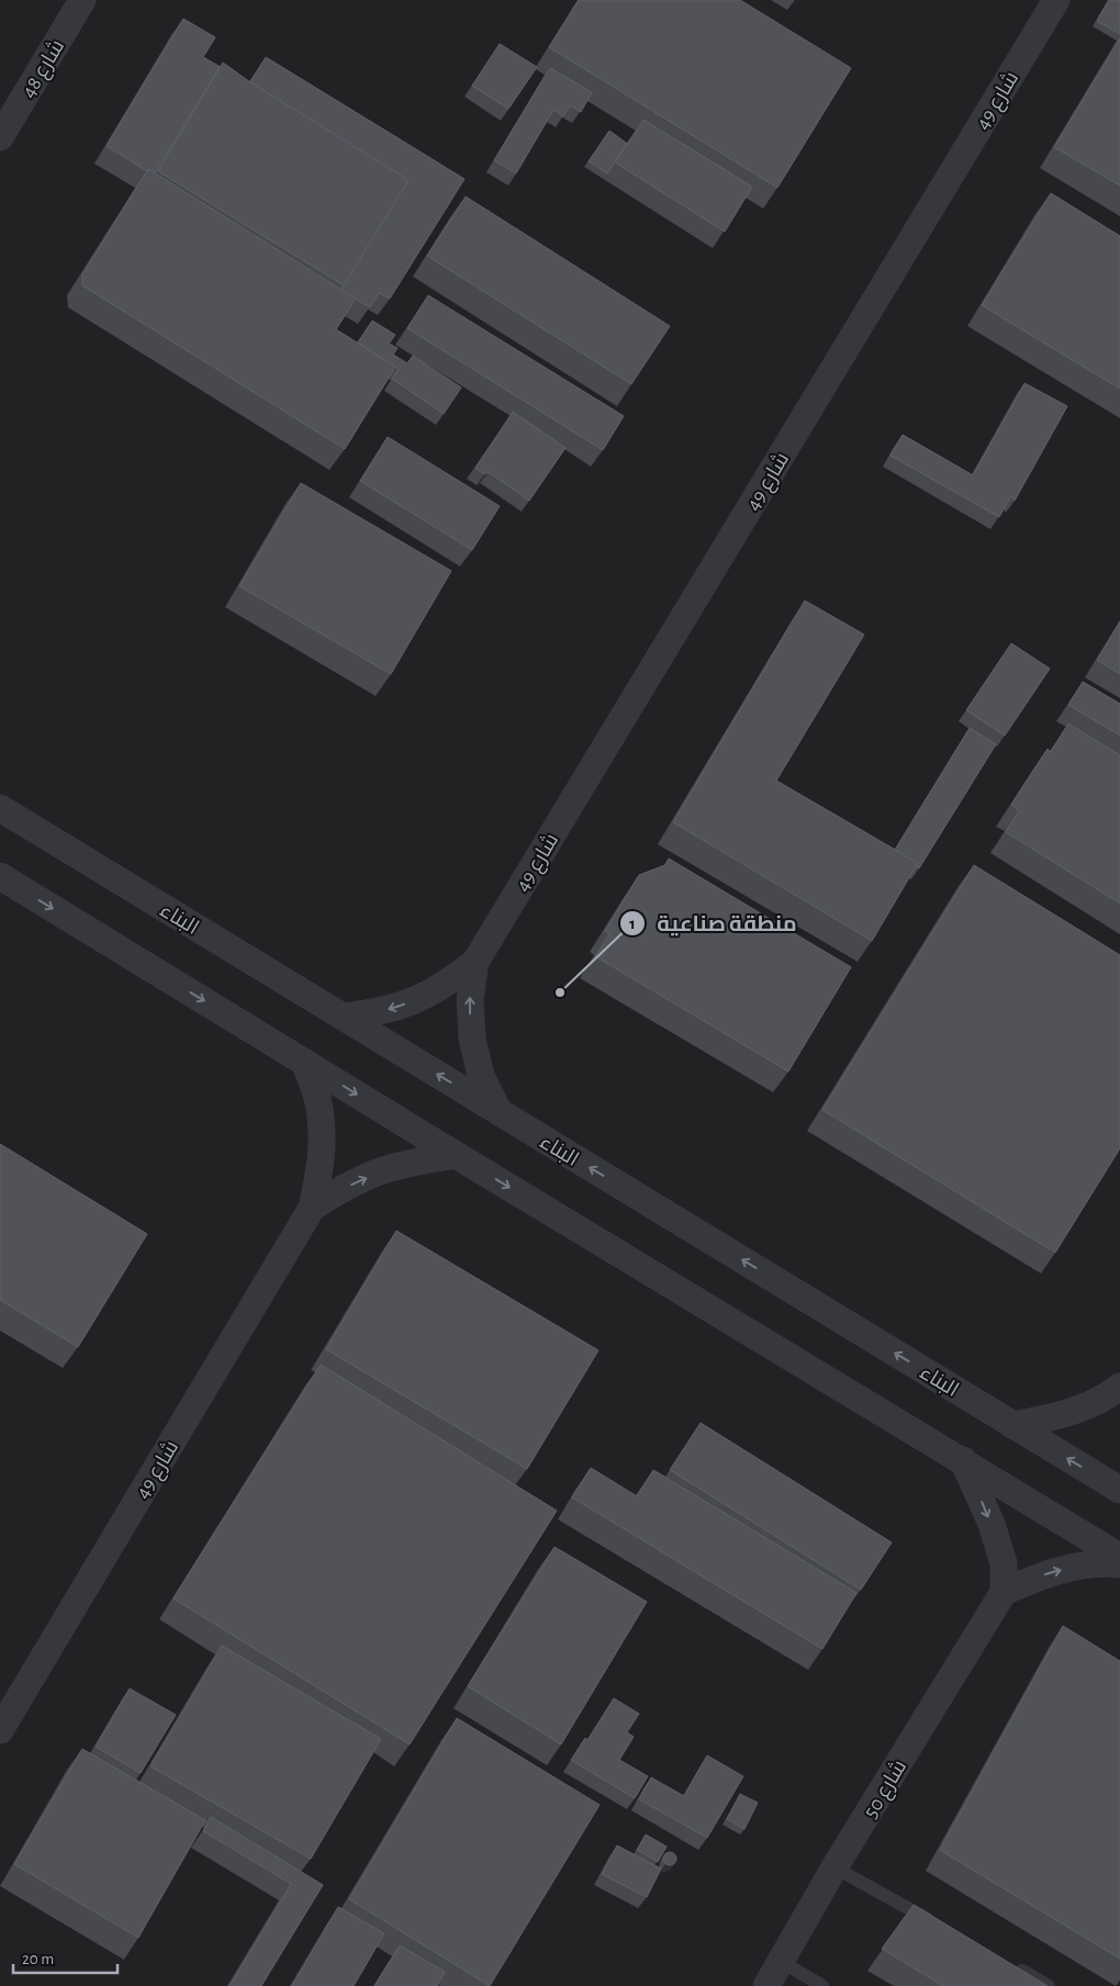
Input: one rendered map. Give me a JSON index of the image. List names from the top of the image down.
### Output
{
  "streets": {
    "street": [
      "شارع 48",
      "شارع 49",
      "البناء",
      "شارع 50"
    ]
  },
  "crossings": [
    ["شارع 49", "البناء"]
  ],
  "places": ["منطقة صناعية"],
  "scale_bar": "20 m"
}
